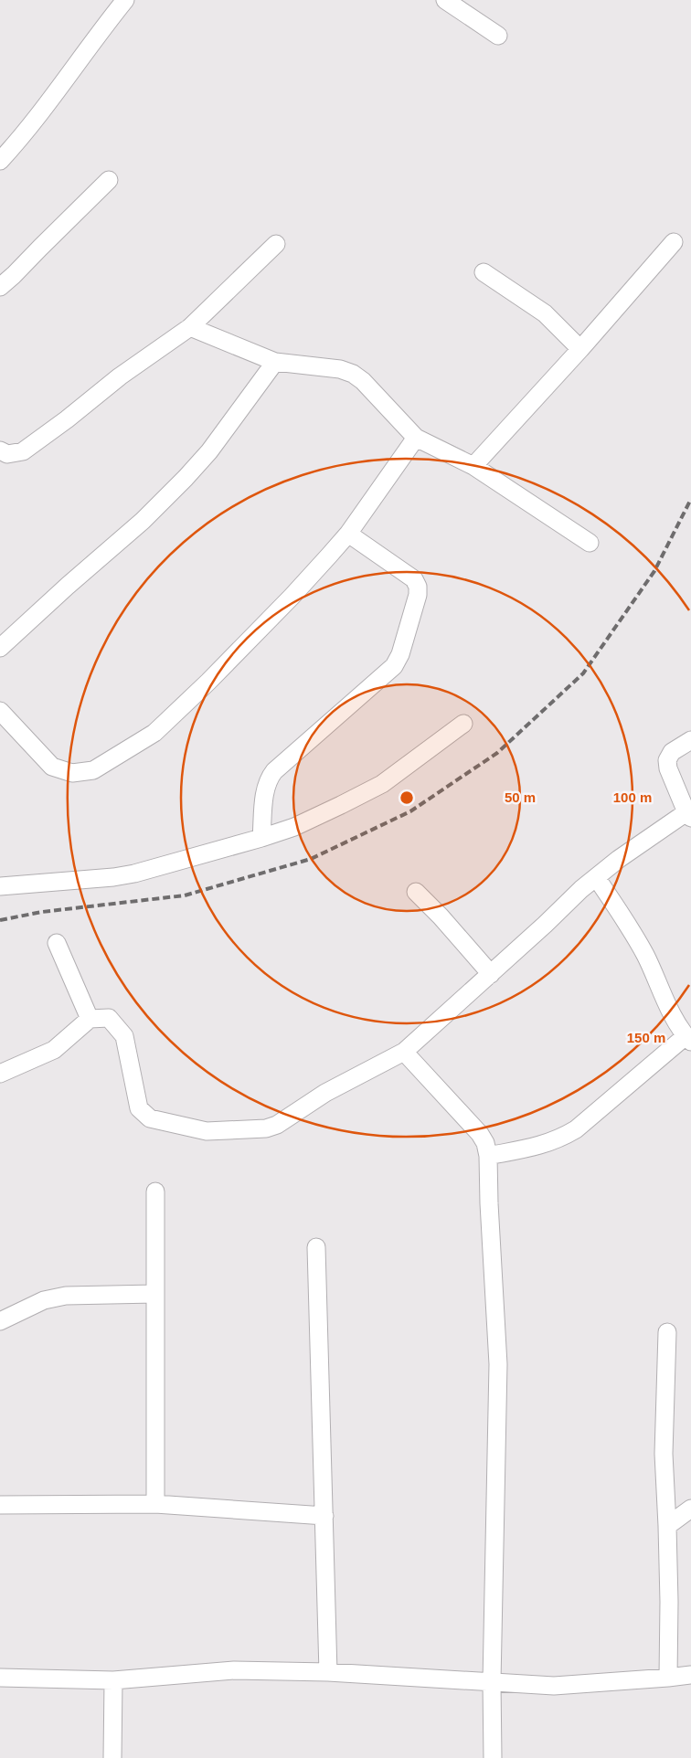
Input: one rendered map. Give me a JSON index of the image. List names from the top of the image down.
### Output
{
  "rings": ["50 m", "100 m", "150 m"]
}
